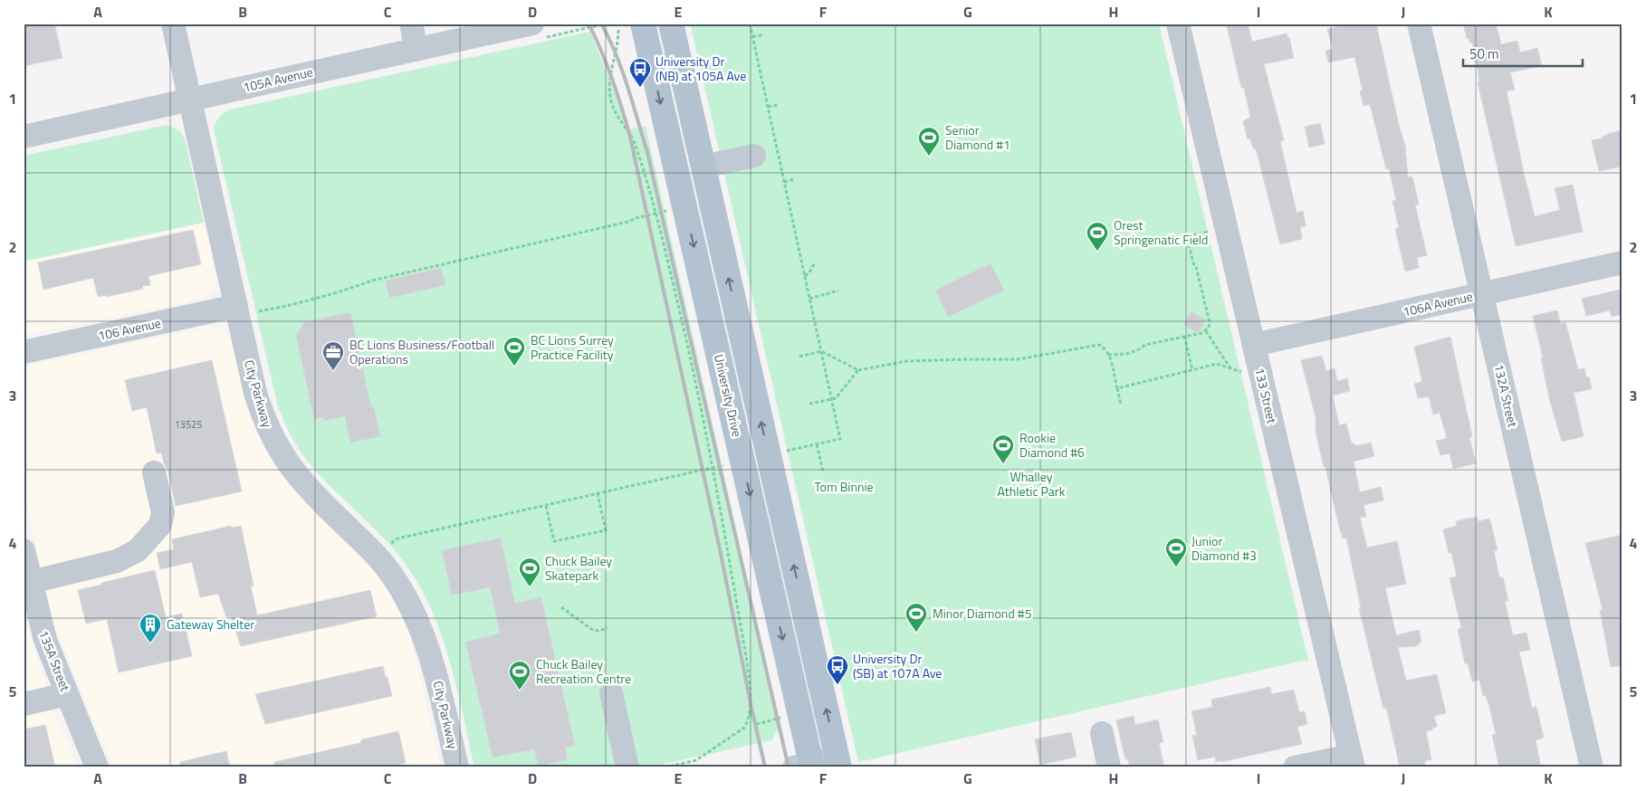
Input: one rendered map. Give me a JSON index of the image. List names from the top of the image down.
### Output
{
  "streets": {
    "main road": ["University Drive"],
    "street": [
      "105A Avenue",
      "106A Avenue",
      "106 Avenue",
      "City Parkway",
      "133 Street",
      "132A Street",
      "135A Street"
    ]
  },
  "crossings": [
    ["105A Avenue", "City Parkway"],
    ["106A Avenue", "133 Street"],
    ["106A Avenue", "132A Street"],
    ["106 Avenue", "City Parkway"]
  ],
  "parks": ["Whalley Athletic Park", "Tom Binnie"],
  "places": {
    "bus stop": ["University Dr (NB) at 105A Ave", "University Dr (SB) at 107A Ave"],
    "sports": [
      "Senior Diamond #1",
      "Orest Springenatic Field",
      "BC Lions Surrey Practice Facility",
      "Rookie Diamond #6",
      "Junior Diamond #3",
      "Chuck Bailey Skatepark",
      "Minor Diamond #5",
      "Chuck Bailey Recreation Centre"
    ],
    "office": ["BC Lions Business/Football Operations"],
    "building": ["Gateway Shelter"]
  },
  "house_numbers": ["13525"],
  "scale_bar": "50 m",
  "grid": {
    "columns": [
      "A",
      "B",
      "C",
      "D",
      "E",
      "F",
      "G",
      "H",
      "I",
      "J",
      "K"
    ],
    "rows": [
      "1",
      "2",
      "3",
      "4",
      "5"
    ]
  }
}
